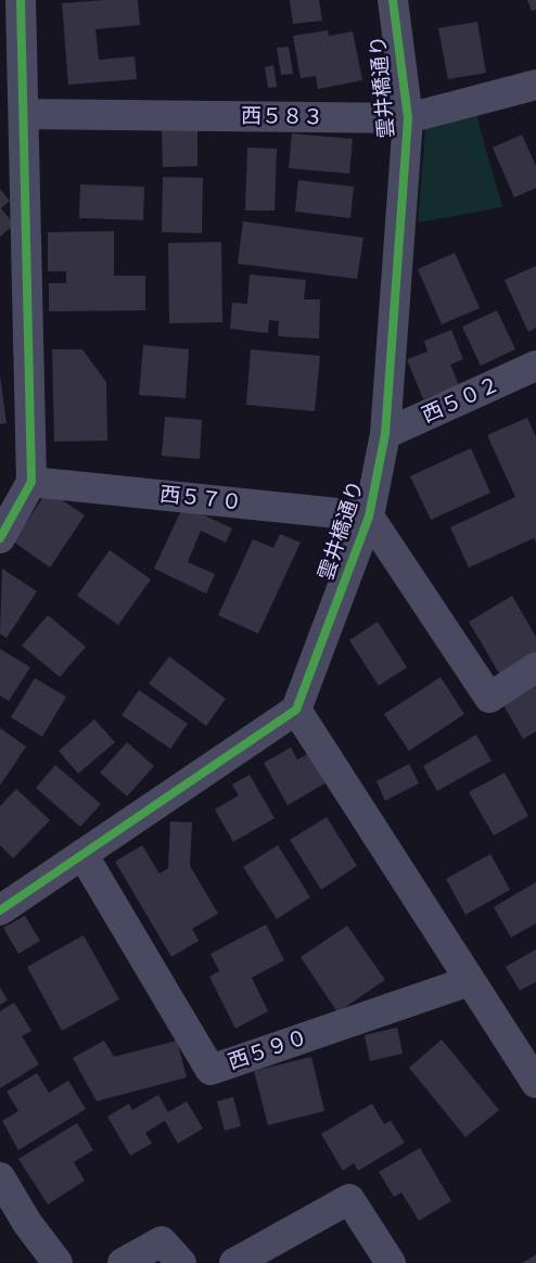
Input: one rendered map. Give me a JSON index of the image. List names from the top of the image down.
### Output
{
  "streets": {
    "street": [
      "雲井橋通り",
      "西５８３",
      "西５０２",
      "西５７０",
      "西５９０"
    ]
  },
  "crossings": [
    ["雲井橋通り", "西５８３"],
    ["雲井橋通り", "西５０２"],
    ["雲井橋通り", "西５７０"]
  ]
}
